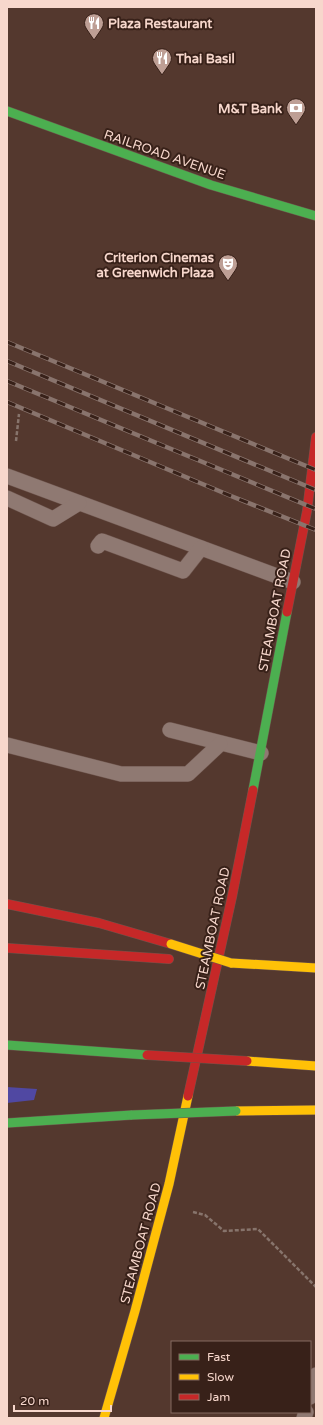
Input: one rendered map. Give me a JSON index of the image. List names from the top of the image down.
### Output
{
  "streets": {
    "main road": ["RAILROAD AVENUE", "STEAMBOAT ROAD"]
  },
  "places": {
    "restaurant": ["Plaza Restaurant", "Thai Basil"],
    "bank": ["M&T Bank"],
    "theatre": ["Criterion Cinemas at Greenwich Plaza"]
  },
  "legend": ["Fast", "Slow", "Jam"],
  "scale_bar": "20 m"
}
